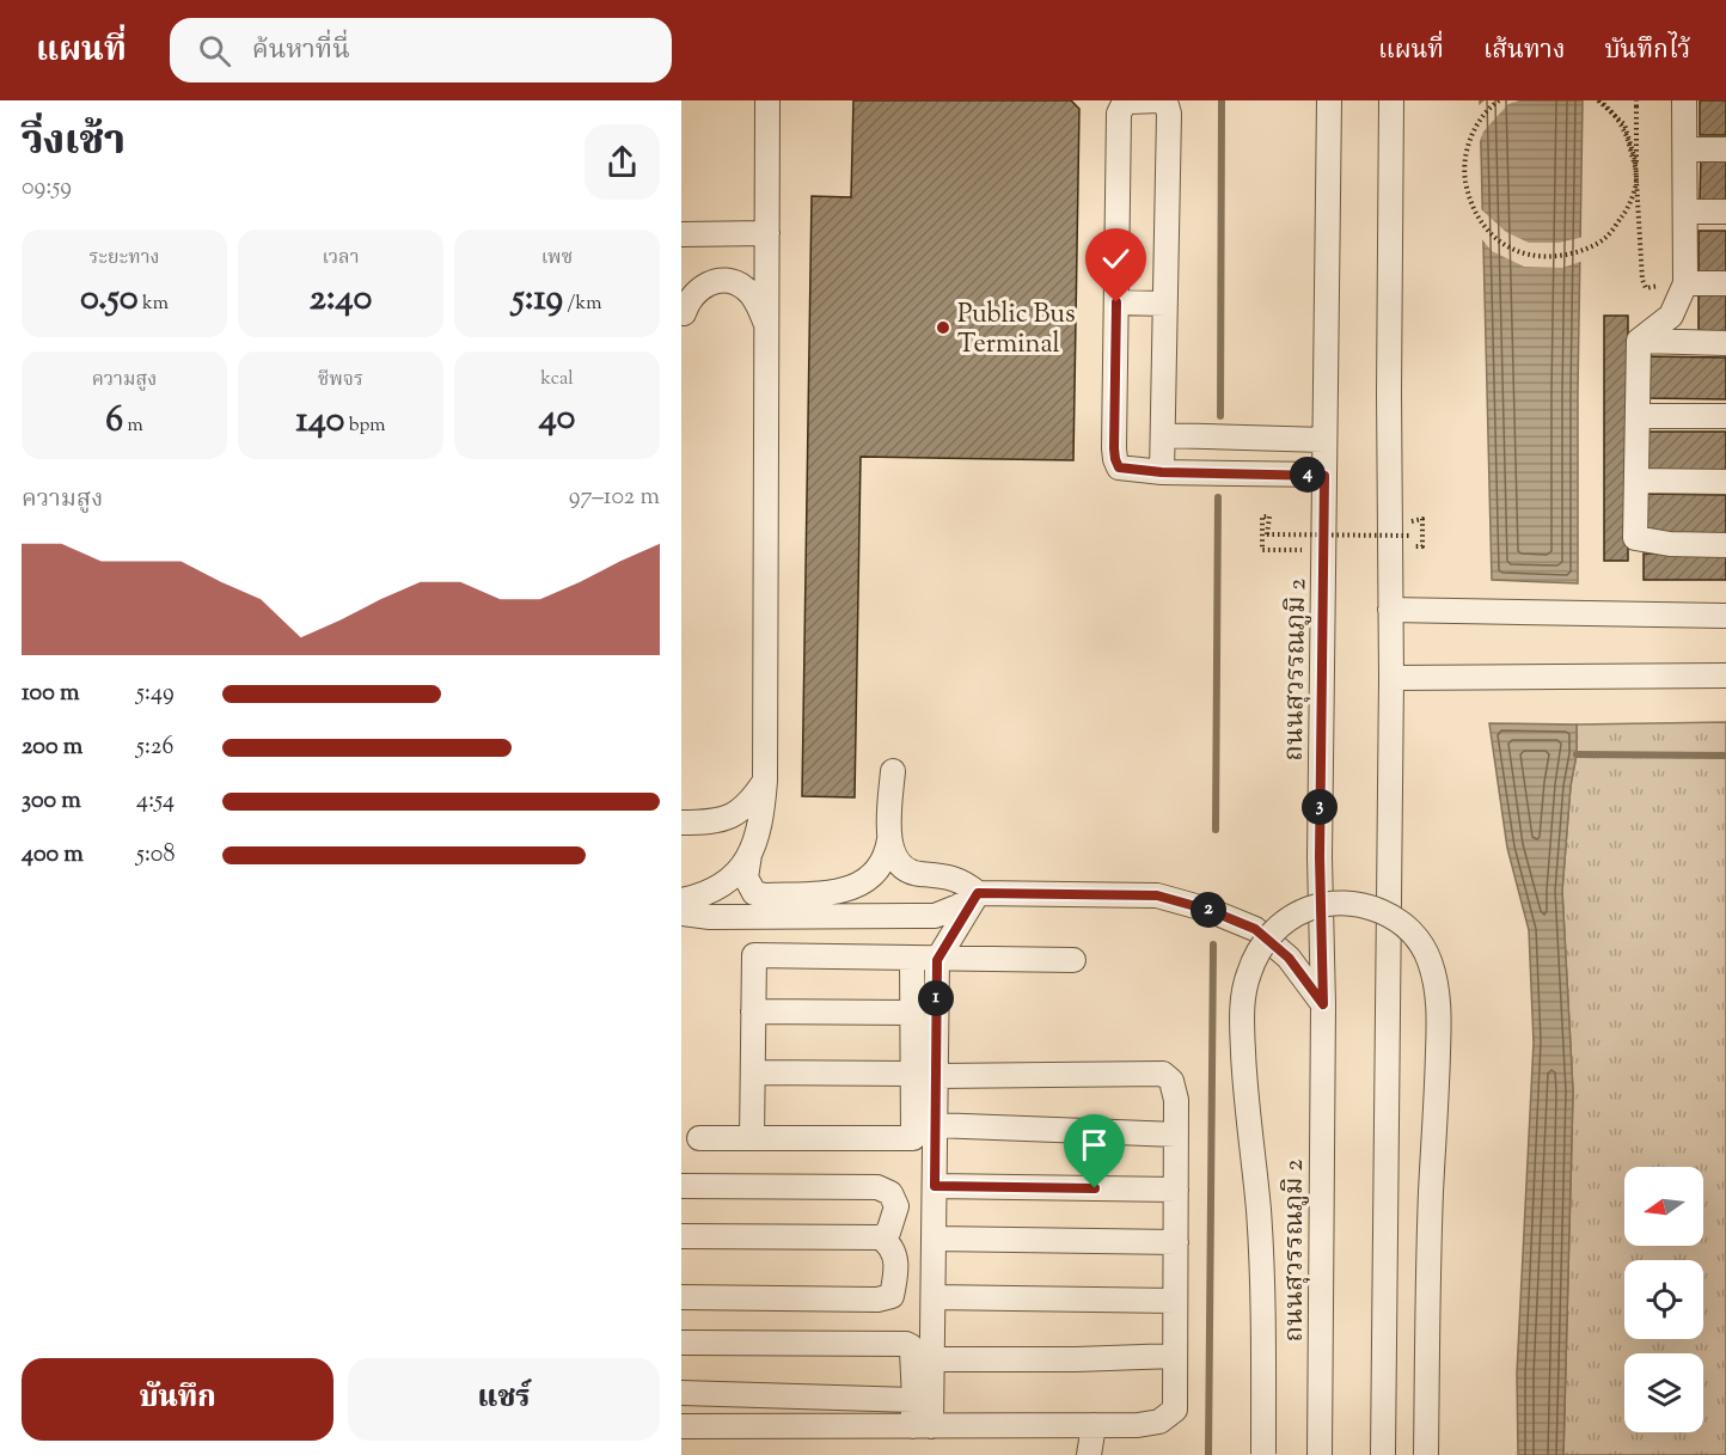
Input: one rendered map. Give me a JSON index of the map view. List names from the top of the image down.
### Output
{
  "streets": {
    "street": ["ถนนสุวรรณภูมิ 2"]
  },
  "places": ["Public Bus Terminal"],
  "north": "left",
  "page": {
    "header": "แผนที่",
    "search": "ค้นหาที่นี่",
    "nav": ["แผนที่", "เส้นทาง", "บันทึกไว้"],
    "heading": ["วิ่งเช้า", "09:59"],
    "stats": [
      ["ระยะทาง", "0.50 km"],
      ["เวลา", "2:40"],
      ["เพซ", "5:19 /km"],
      ["ความสูง", "6 m"],
      ["ชีพจร", "140 bpm"],
      ["kcal", "40"]
    ],
    "pins": [
      "4",
      "3",
      "2",
      "1"
    ],
    "chart": ["ความสูง", "97–102 m"],
    "list": [
      {
        "name": "100 m",
        "note": "5:49"
      },
      {
        "name": "200 m",
        "note": "5:26"
      },
      {
        "name": "300 m",
        "note": "4:54"
      },
      {
        "name": "400 m",
        "note": "5:08"
      }
    ],
    "buttons": ["บันทึก", "แชร์"]
  }
}
